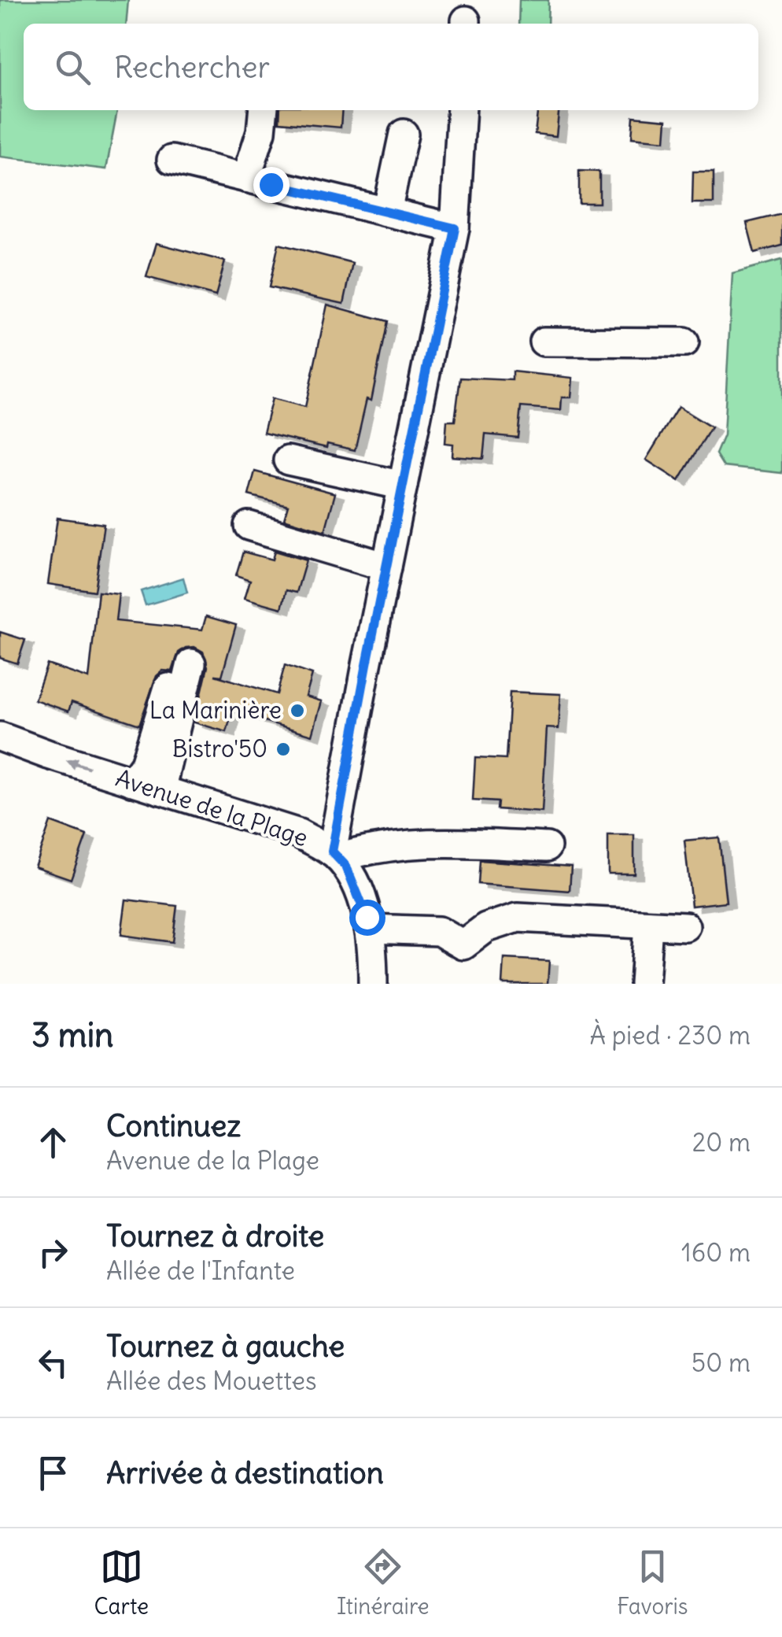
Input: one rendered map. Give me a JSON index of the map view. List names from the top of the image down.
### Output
{
  "streets": {
    "street": ["Avenue de la Plage"]
  },
  "one_way": ["Avenue de la Plage"],
  "places": ["La Marinière", "Bistro'50"],
  "page": {
    "search": "Rechercher",
    "heading": ["3 min", "À pied · 230 m"],
    "list": [
      ["Continuez", "Avenue de la Plage", "20 m"],
      ["Tournez à droite", "Allée de l'Infante", "160 m"],
      ["Tournez à gauche", "Allée des Mouettes", "50 m"],
      "Arrivée à destination"
    ],
    "nav": ["Carte", "Itinéraire", "Favoris"]
  }
}
